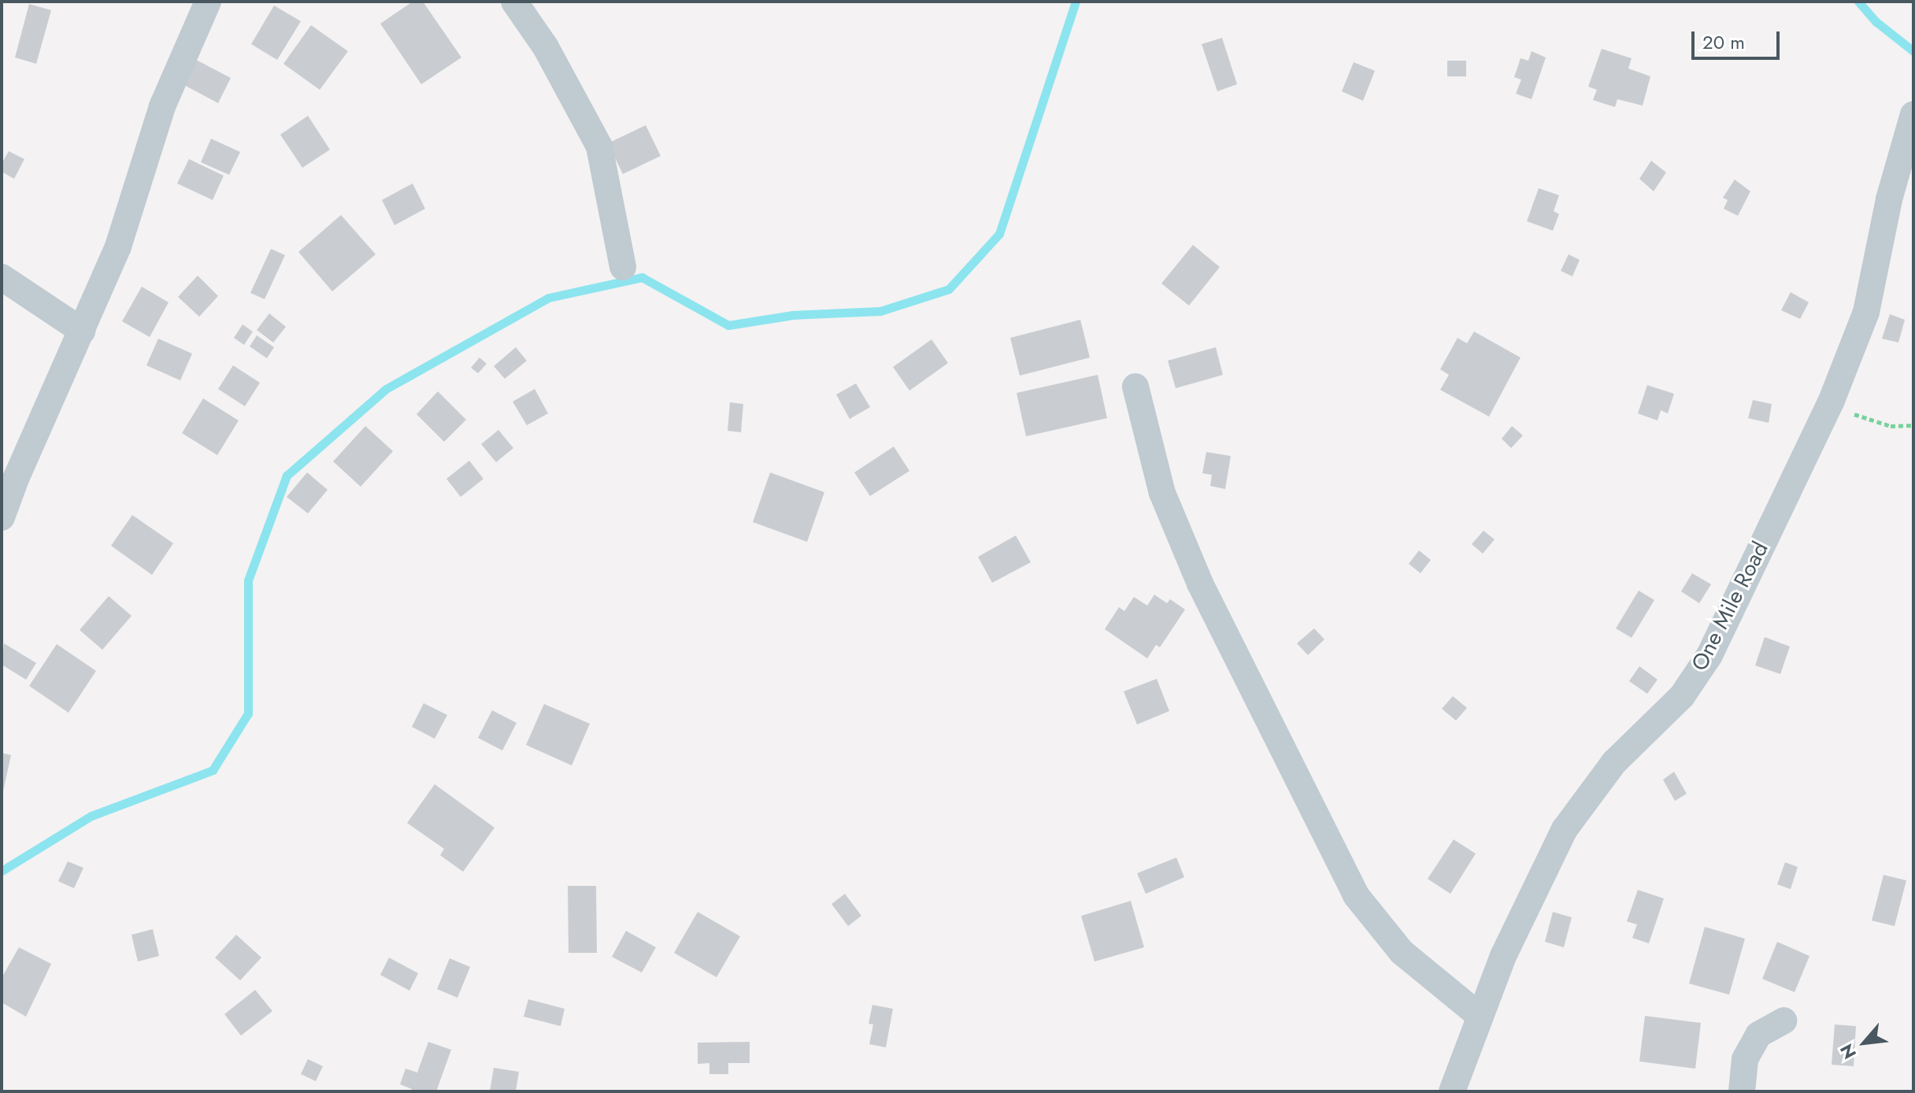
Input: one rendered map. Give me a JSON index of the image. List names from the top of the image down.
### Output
{
  "streets": {
    "street": ["One Mile Road"]
  },
  "scale_bar": "20 m",
  "north": "bottom left"
}
